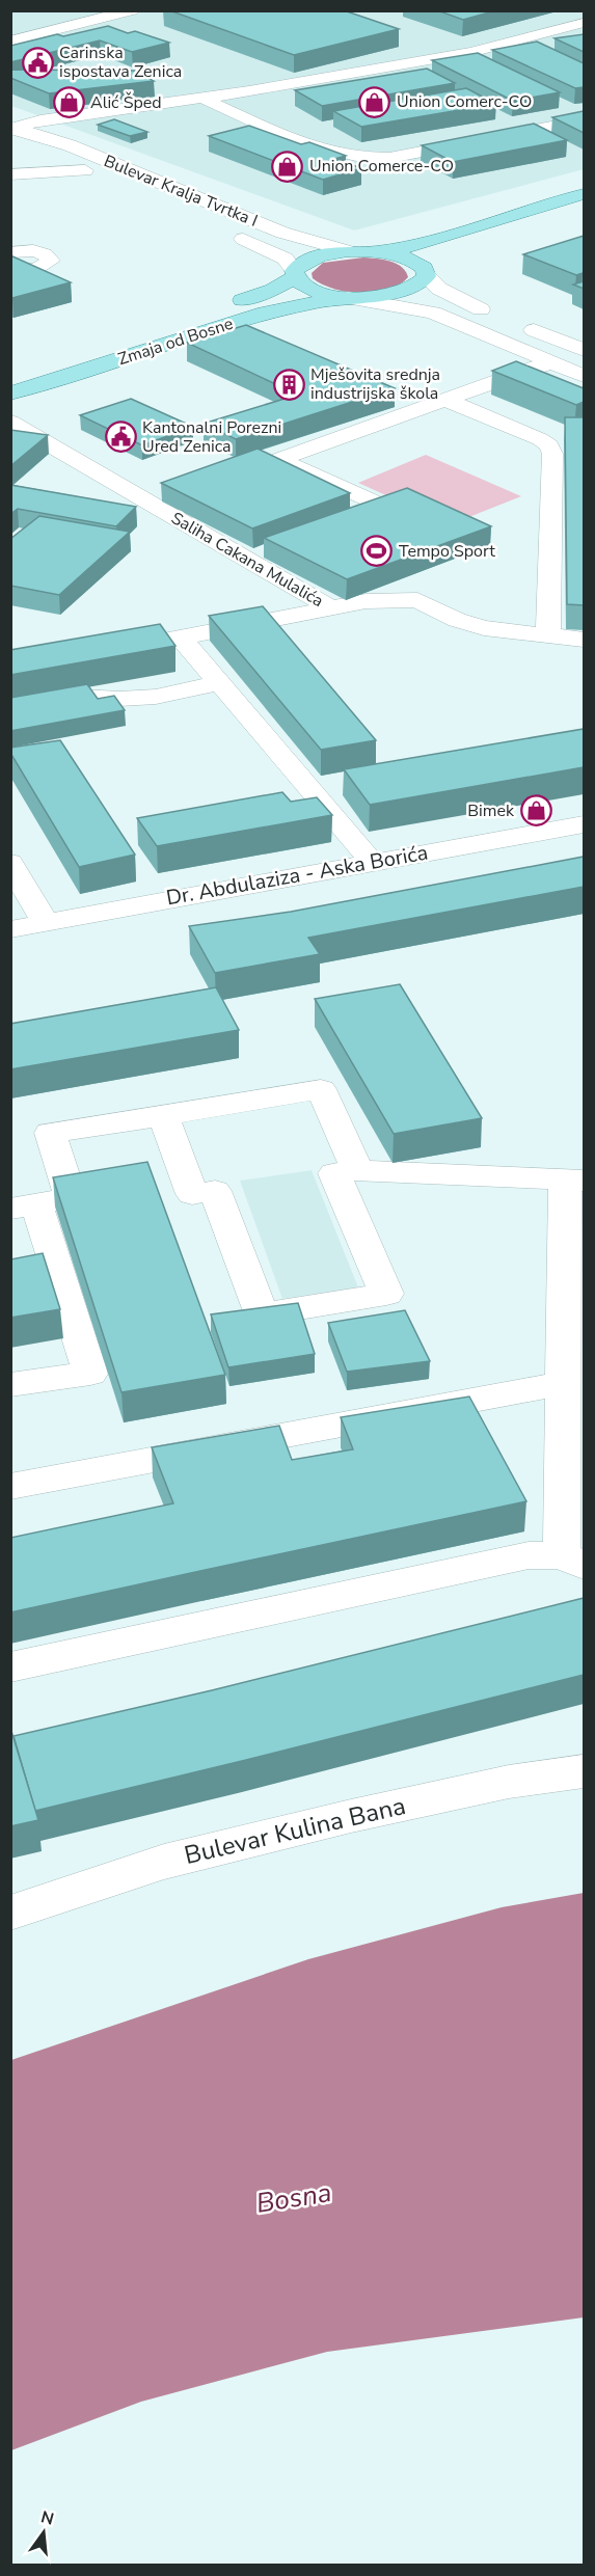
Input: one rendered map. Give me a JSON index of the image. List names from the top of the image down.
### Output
{
  "streets": {
    "main road": ["Zmaja od Bosne"],
    "street": [
      "Bulevar Kralja Tvrtka I",
      "Saliha Cakana Mulalića",
      "Dr. Abdulaziza - Aska Borića",
      "Bulevar Kulina Bana"
    ]
  },
  "crossings": [
    ["Bulevar Kralja Tvrtka I", "Zmaja od Bosne"]
  ],
  "water": ["Bosna"],
  "places": {
    "public building": ["Carinska ispostava Zenica", "Kantonalni Porezni Ured Zenica"],
    "shop": [
      "Union Comerc-CO",
      "Alić Šped",
      "Union Comerce-CO",
      "Bimek"
    ],
    "building": ["Mješovita srednja industrijska škola"],
    "sports": ["Tempo Sport"]
  },
  "north": "top"
}
